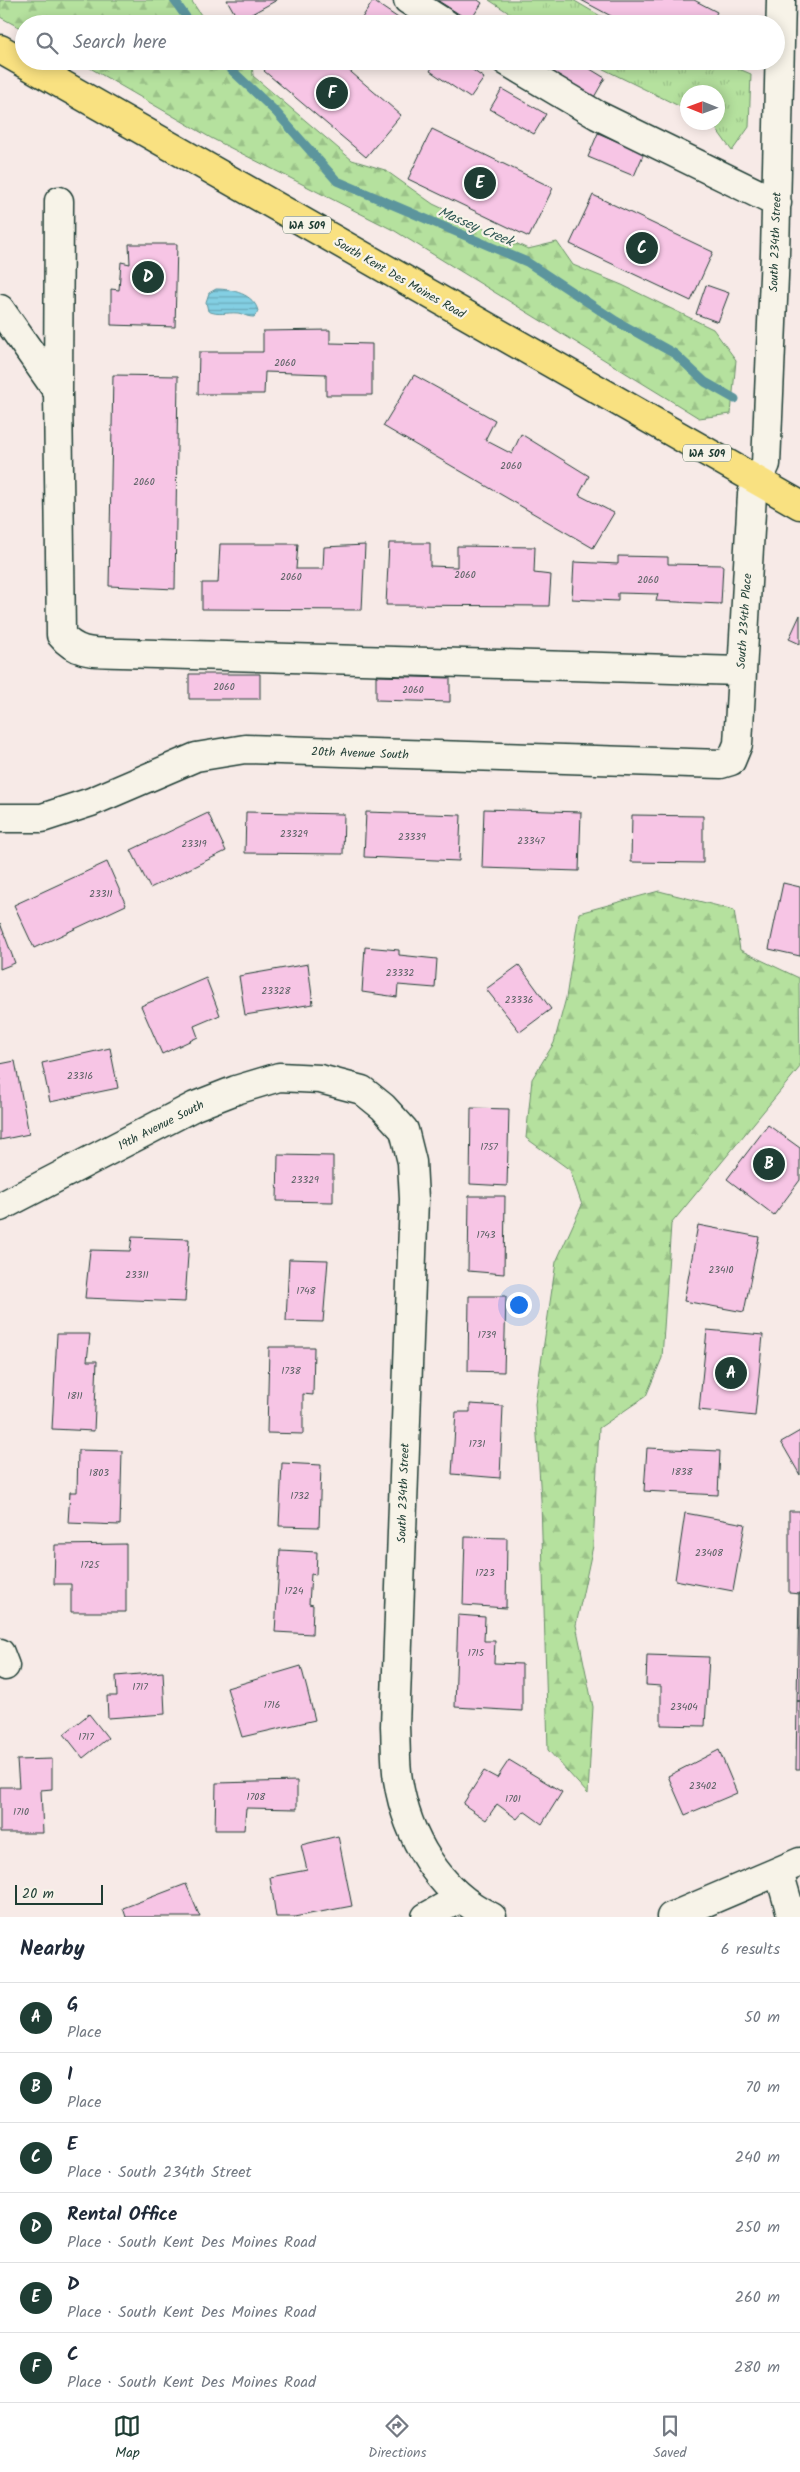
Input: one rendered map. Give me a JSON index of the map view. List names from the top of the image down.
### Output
{
  "streets": {
    "main road": ["WA 509", "South Kent Des Moines Road"],
    "street": [
      "South 234th Street",
      "South 234th Place",
      "20th Avenue South",
      "19th Avenue South"
    ]
  },
  "crossings": [
    ["South 234th Street", "South Kent Des Moines Road"],
    ["South 234th Street", "South 234th Place"],
    ["South 234th Street", "19th Avenue South"],
    ["South Kent Des Moines Road", "South 234th Place"],
    ["South 234th Place", "20th Avenue South"]
  ],
  "water": ["Massey Creek"],
  "house_numbers": [
    "2060",
    "2060",
    "2060",
    "2060",
    "2060",
    "2060",
    "2060",
    "2060",
    "23329",
    "23339",
    "23347",
    "23319",
    "23311",
    "23332",
    "23328",
    "23336",
    "23316",
    "1757",
    "23329",
    "1743",
    "23410",
    "23311",
    "1748",
    "1739",
    "1738",
    "1811",
    "1731",
    "1838",
    "1803",
    "1732",
    "23408",
    "1725",
    "1723",
    "1724",
    "1715",
    "1717",
    "1716",
    "23404",
    "1717",
    "23402",
    "1708",
    "1701",
    "1710"
  ],
  "scale_bar": "20 m",
  "north": "left",
  "page": {
    "search": "Search here",
    "pins": [
      "F",
      "E",
      "C",
      "D",
      "B",
      "A"
    ],
    "scale": "20 m",
    "heading": ["Nearby", "6 results"],
    "list": [
      {
        "mark": "A",
        "name": "G",
        "note": "Place",
        "value": "50 m"
      },
      {
        "mark": "B",
        "name": "I",
        "note": "Place",
        "value": "70 m"
      },
      {
        "mark": "C",
        "name": "E",
        "note": "Place · South 234th Street",
        "value": "240 m"
      },
      {
        "mark": "D",
        "name": "Rental Office",
        "note": "Place · South Kent Des Moines Road",
        "value": "250 m"
      },
      {
        "mark": "E",
        "name": "D",
        "note": "Place · South Kent Des Moines Road",
        "value": "260 m"
      },
      {
        "mark": "F",
        "name": "C",
        "note": "Place · South Kent Des Moines Road",
        "value": "280 m"
      }
    ],
    "nav": ["Map", "Directions", "Saved"]
  }
}
